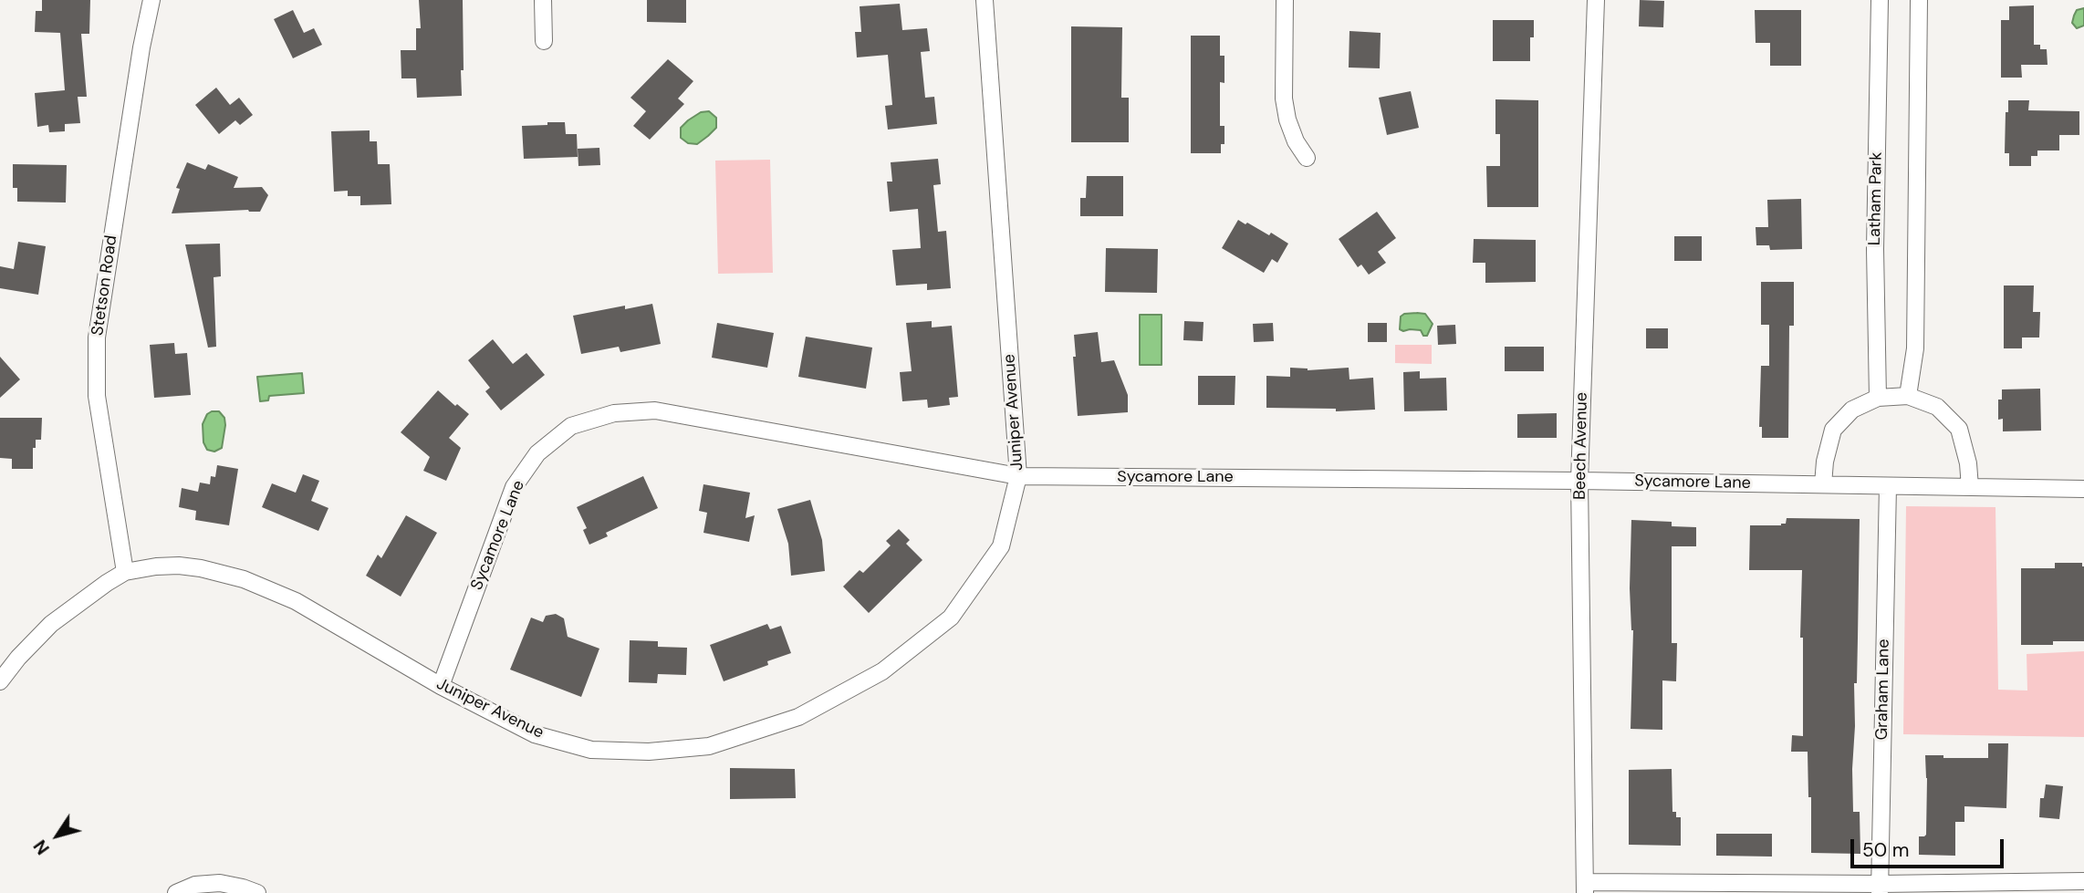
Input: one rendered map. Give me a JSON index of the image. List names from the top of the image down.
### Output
{
  "streets": {
    "street": [
      "Latham Park",
      "Stetson Road",
      "Juniper Avenue",
      "Beech Avenue",
      "Sycamore Lane",
      "Graham Lane"
    ]
  },
  "crossings": [
    ["Stetson Road", "Juniper Avenue"],
    ["Juniper Avenue", "Sycamore Lane"],
    ["Beech Avenue", "Sycamore Lane"],
    ["Sycamore Lane", "Graham Lane"]
  ],
  "scale_bar": "50 m",
  "north": "bottom left"
}
